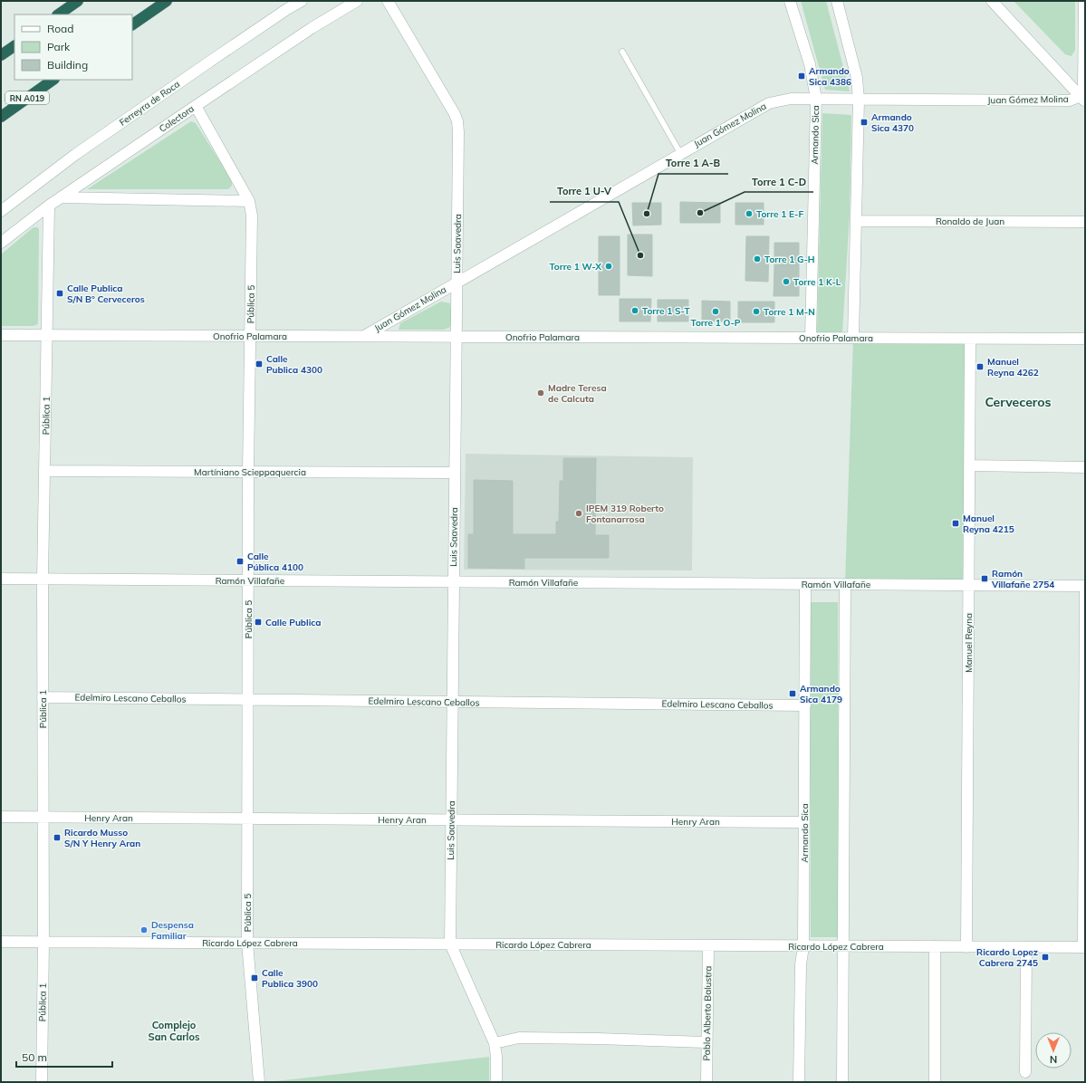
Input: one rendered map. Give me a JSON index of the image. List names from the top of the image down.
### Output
{
  "streets": {
    "highway": ["RN A019"],
    "street": [
      "Juan Gómez Molina",
      "Ferreyra de Roca",
      "Colectora",
      "Armando Sica",
      "Ronaldo de Juan",
      "Luis Saavedra",
      "Pública 5",
      "Onofrio Palamara",
      "Pública 1",
      "Martíniano Scieppaquercia",
      "Ramón Villafañe",
      "Manuel Reyna",
      "Edelmiro Lescano Ceballos",
      "Henry Aran",
      "Ricardo López Cabrera",
      "Pablo Alberto Balustra"
    ]
  },
  "crossings": [
    ["Juan Gómez Molina", "Armando Sica"],
    ["Juan Gómez Molina", "Luis Saavedra"],
    ["Juan Gómez Molina", "Onofrio Palamara"],
    ["Colectora", "Pública 5"],
    ["Colectora", "Pública 1"],
    ["Armando Sica", "Onofrio Palamara"],
    ["Armando Sica", "Ramón Villafañe"],
    ["Armando Sica", "Edelmiro Lescano Ceballos"],
    ["Armando Sica", "Henry Aran"],
    ["Armando Sica", "Ricardo López Cabrera"],
    ["Luis Saavedra", "Onofrio Palamara"],
    ["Luis Saavedra", "Martíniano Scieppaquercia"],
    ["Luis Saavedra", "Ramón Villafañe"],
    ["Luis Saavedra", "Edelmiro Lescano Ceballos"],
    ["Luis Saavedra", "Henry Aran"],
    ["Luis Saavedra", "Ricardo López Cabrera"],
    ["Pública 5", "Onofrio Palamara"],
    ["Pública 5", "Martíniano Scieppaquercia"],
    ["Pública 5", "Ramón Villafañe"],
    ["Pública 5", "Edelmiro Lescano Ceballos"],
    ["Pública 5", "Henry Aran"],
    ["Pública 5", "Ricardo López Cabrera"],
    ["Onofrio Palamara", "Pública 1"],
    ["Onofrio Palamara", "Manuel Reyna"],
    ["Pública 1", "Martíniano Scieppaquercia"],
    ["Pública 1", "Ramón Villafañe"],
    ["Pública 1", "Edelmiro Lescano Ceballos"],
    ["Pública 1", "Henry Aran"],
    ["Pública 1", "Ricardo López Cabrera"],
    ["Ramón Villafañe", "Manuel Reyna"],
    ["Manuel Reyna", "Ricardo López Cabrera"],
    ["Ricardo López Cabrera", "Pablo Alberto Balustra"]
  ],
  "districts": ["Cerveceros", "Complejo San Carlos"],
  "places": {
    "transit": [
      "Armando Sica 4386",
      "Armando Sica 4370",
      "Calle Publica S/N B° Cerveceros",
      "Calle Publica 4300",
      "Manuel Reyna 4262",
      "Manuel Reyna 4215",
      "Calle Pública 4100",
      "Ramón Villafañe 2754",
      "Calle Publica",
      "Armando Sica 4179",
      "Ricardo Musso S/N Y Henry Aran",
      "Ricardo Lopez Cabrera 2745",
      "Calle Publica 3900"
    ],
    "other": [
      "Torre 1 C-D",
      "Torre 1 A-B",
      "Torre 1 E-F",
      "Torre 1 U-V",
      "Torre 1 G-H",
      "Torre 1 W-X",
      "Torre 1 K-L",
      "Torre 1 S-T",
      "Torre 1 O-P",
      "Torre 1 M-N",
      "Madre Teresa de Calcuta",
      "IPEM 319 Roberto Fontanarrosa",
      "Despensa Familiar"
    ]
  },
  "legend": ["Road", "Park", "Building"],
  "scale_bar": "50 m",
  "north": "bottom"
}
